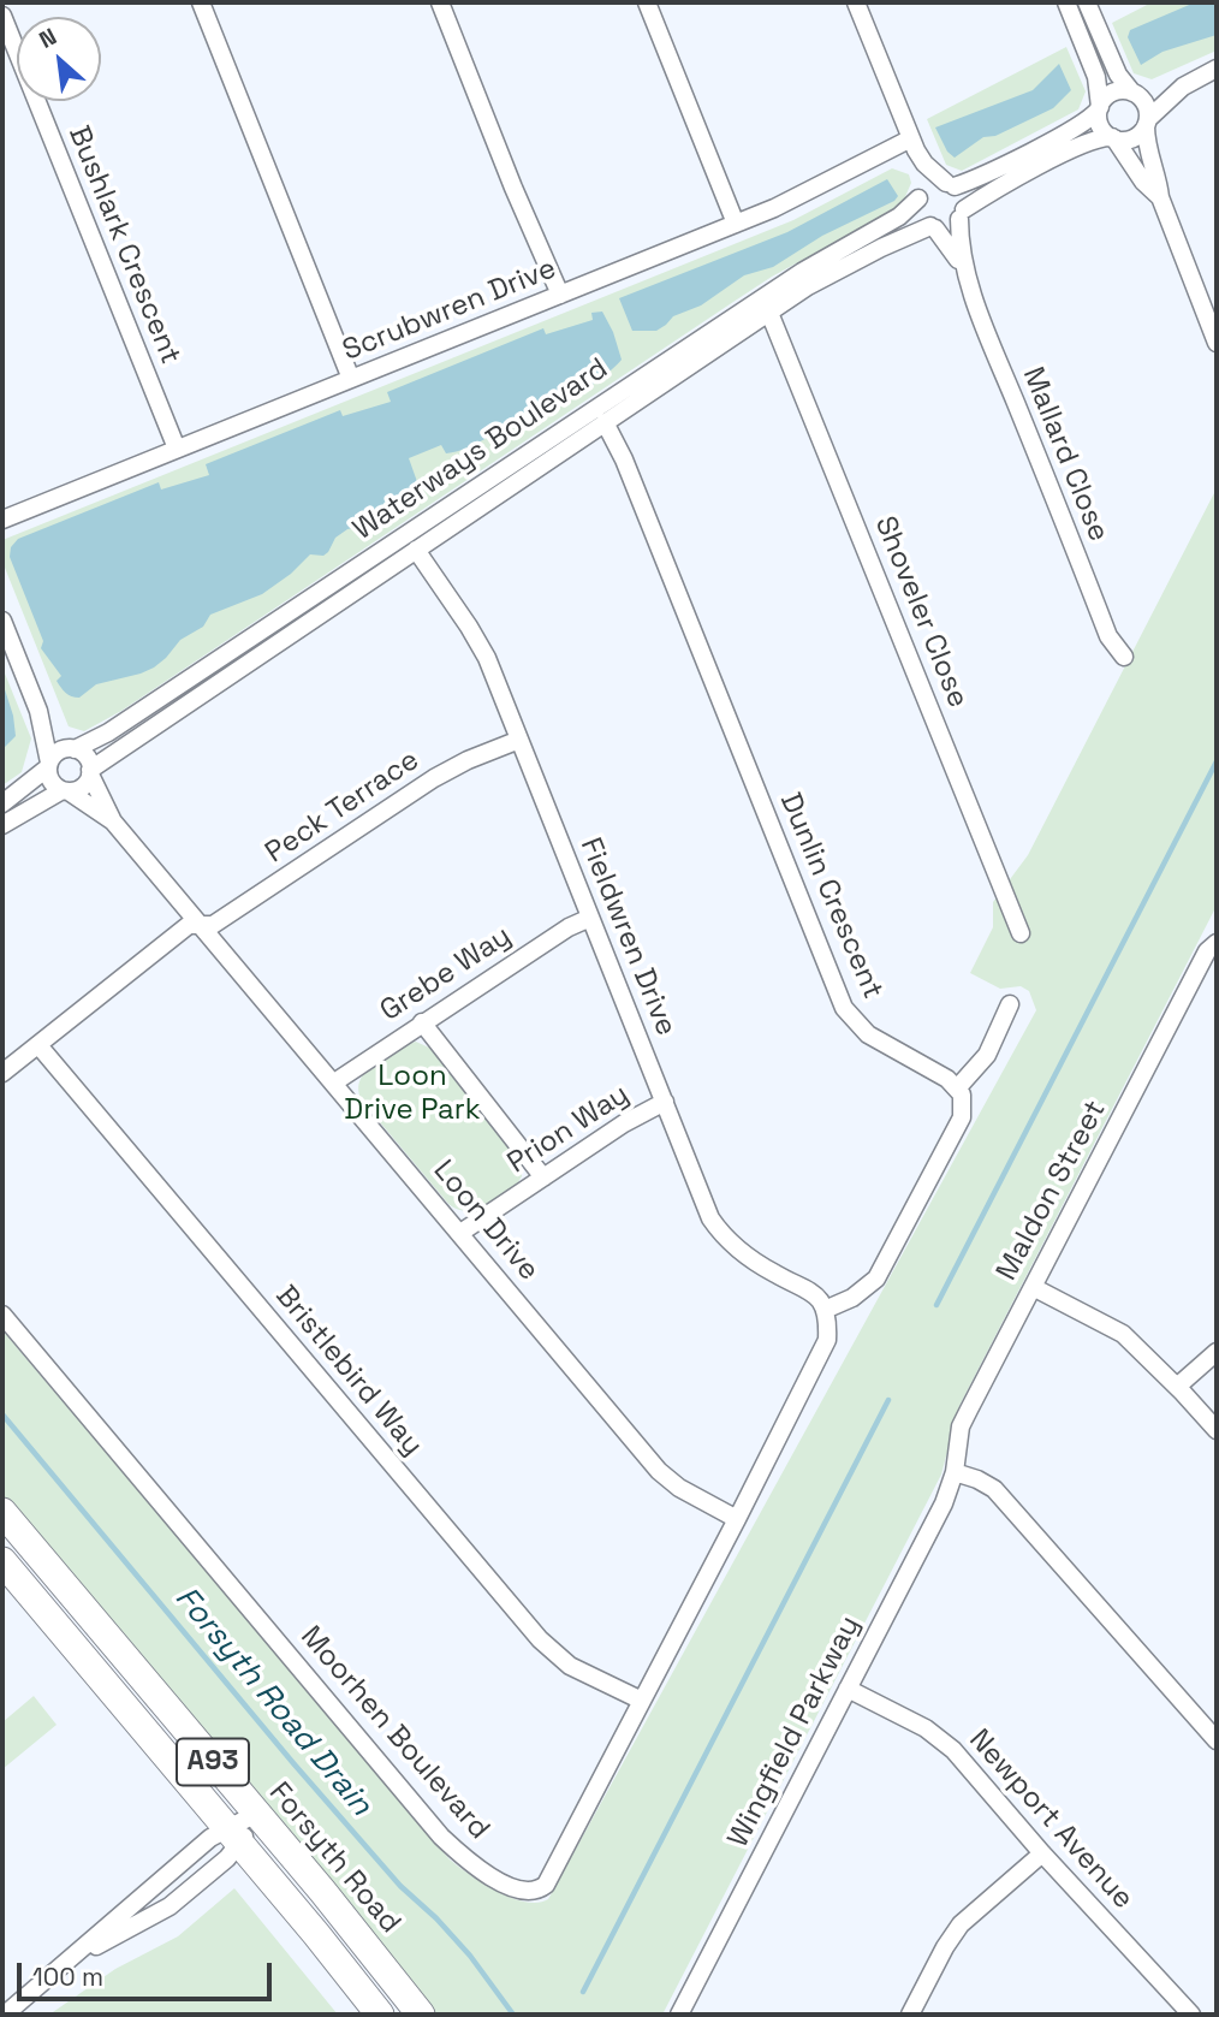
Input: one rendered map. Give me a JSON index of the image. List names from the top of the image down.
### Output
{
  "streets": {
    "highway": ["A93", "Forsyth Road"],
    "street": [
      "Bushlark Crescent",
      "Scrubwren Drive",
      "Waterways Boulevard",
      "Mallard Close",
      "Shoveler Close",
      "Peck Terrace",
      "Dunlin Crescent",
      "Fieldwren Drive",
      "Grebe Way",
      "Prion Way",
      "Maldon Street",
      "Loon Drive",
      "Bristlebird Way",
      "Wingfield Parkway",
      "Moorhen Boulevard",
      "Newport Avenue"
    ]
  },
  "crossings": [
    ["Bushlark Crescent", "Scrubwren Drive"],
    ["Waterways Boulevard", "Mallard Close"],
    ["Waterways Boulevard", "Shoveler Close"],
    ["Waterways Boulevard", "Dunlin Crescent"],
    ["Waterways Boulevard", "Fieldwren Drive"],
    ["Waterways Boulevard", "Loon Drive"],
    ["Peck Terrace", "Fieldwren Drive"],
    ["Peck Terrace", "Loon Drive"],
    ["Fieldwren Drive", "Grebe Way"],
    ["Fieldwren Drive", "Prion Way"],
    ["Fieldwren Drive", "Moorhen Boulevard"],
    ["Grebe Way", "Loon Drive"],
    ["Prion Way", "Loon Drive"],
    ["Maldon Street", "Wingfield Parkway"],
    ["Loon Drive", "Moorhen Boulevard"],
    ["Bristlebird Way", "Moorhen Boulevard"],
    ["Wingfield Parkway", "Newport Avenue"]
  ],
  "water": ["Forsyth Road Drain"],
  "parks": ["Loon Drive Park"],
  "scale_bar": "100 m",
  "north": "top left"
}
